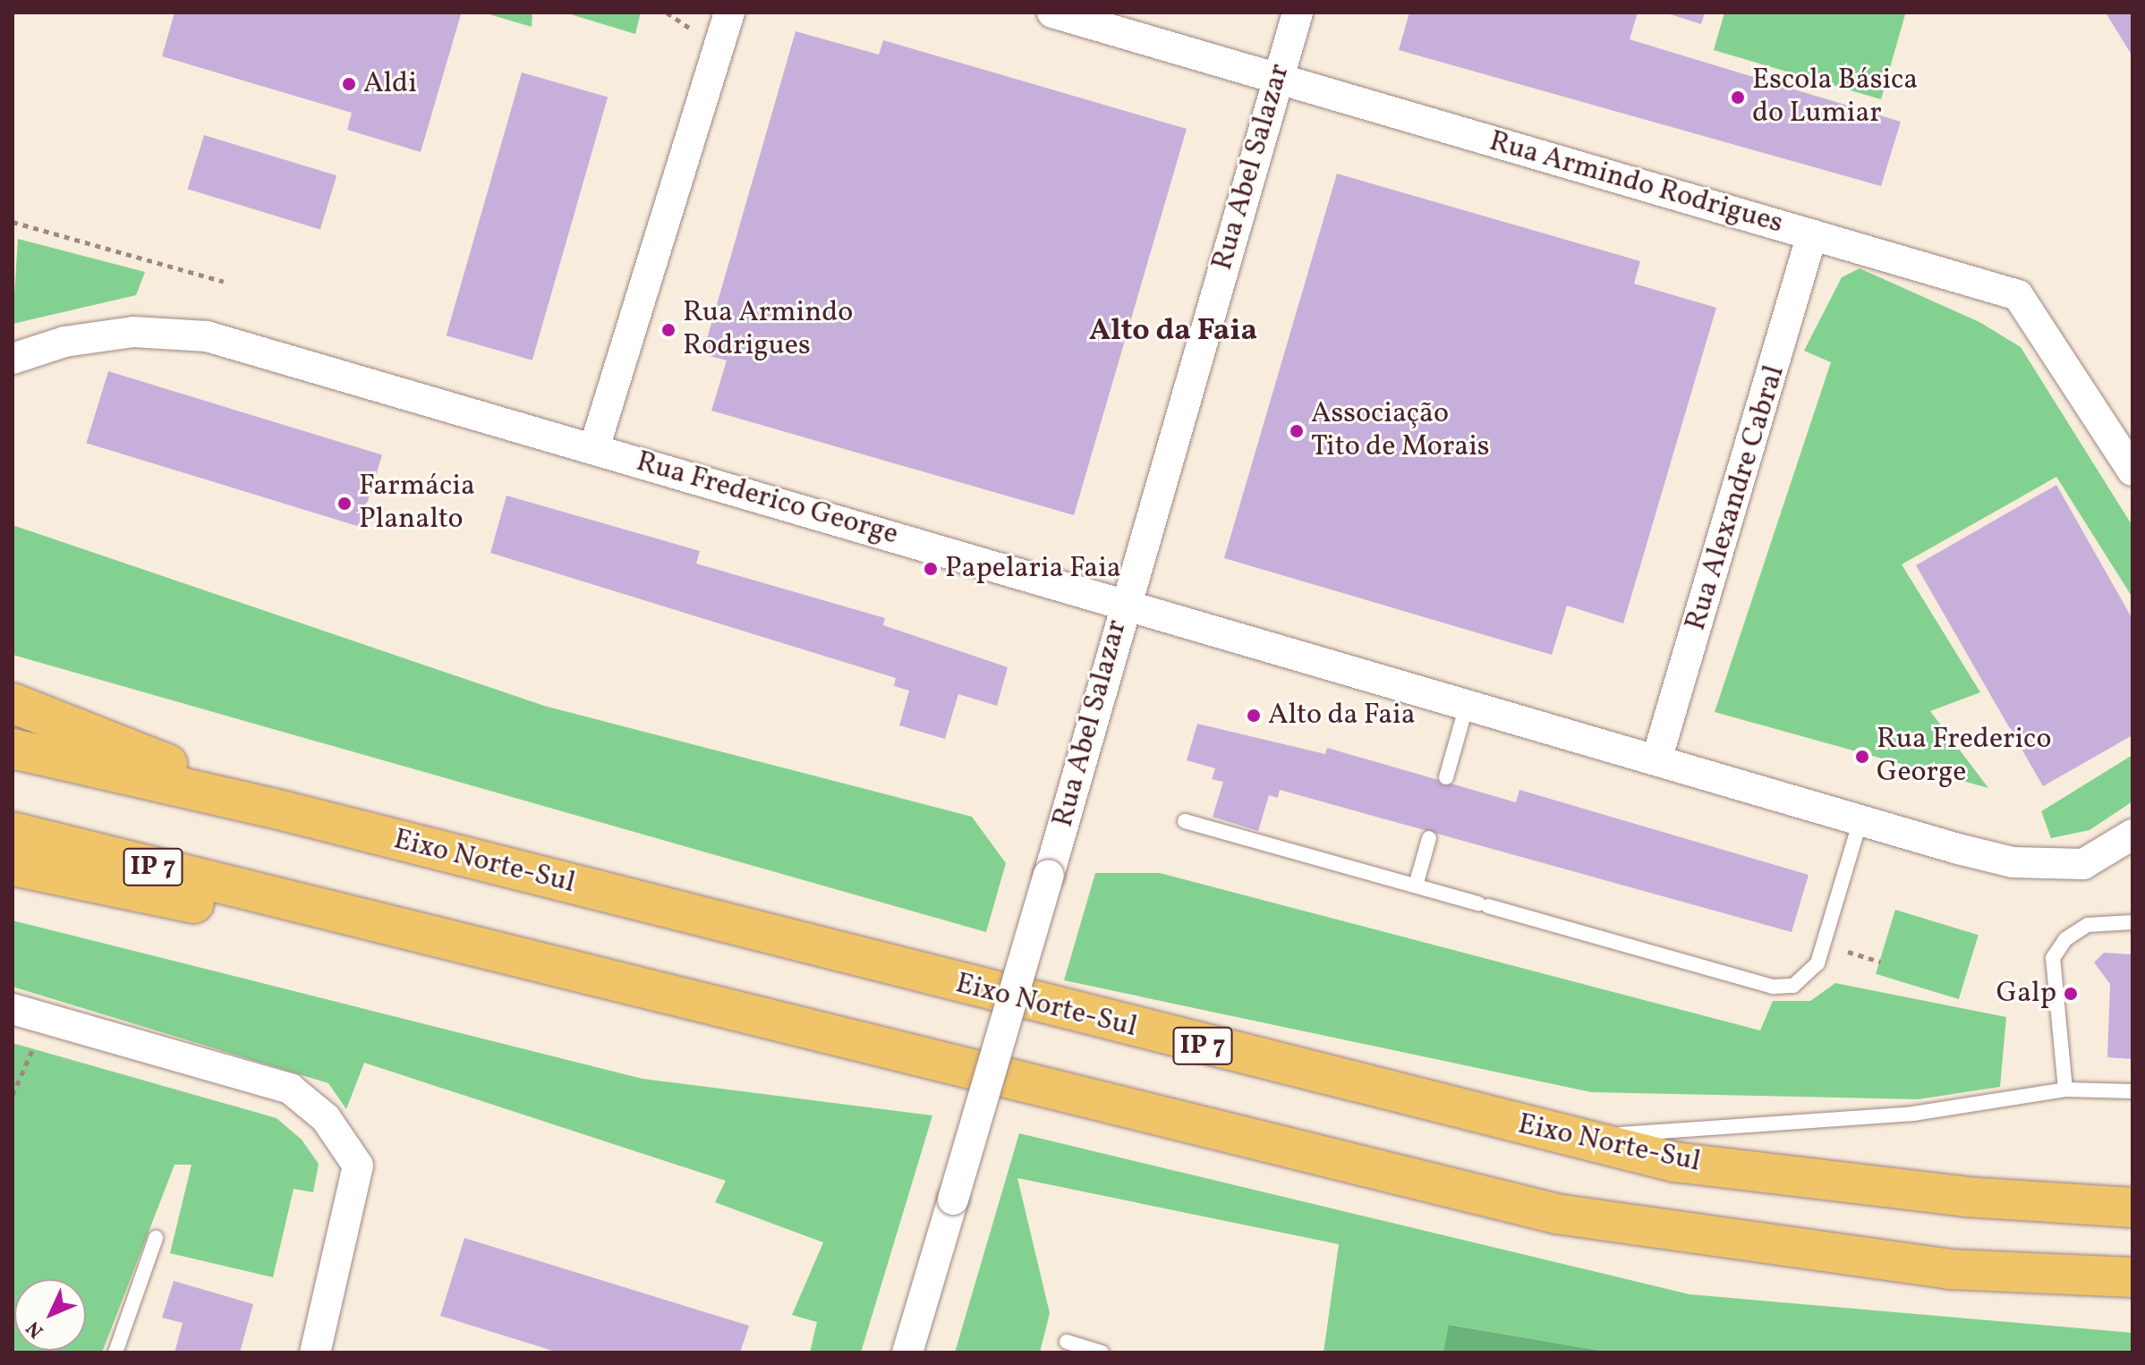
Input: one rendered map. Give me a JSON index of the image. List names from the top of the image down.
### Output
{
  "streets": {
    "highway": ["Eixo Norte-Sul", "IP 7"],
    "street": [
      "Rua Abel Salazar",
      "Rua Armindo Rodrigues",
      "Rua Alexandre Cabral",
      "Rua Frederico George"
    ]
  },
  "crossings": [
    ["Rua Abel Salazar", "Rua Armindo Rodrigues"],
    ["Rua Abel Salazar", "Rua Frederico George"],
    ["Rua Armindo Rodrigues", "Rua Alexandre Cabral"],
    ["Rua Alexandre Cabral", "Rua Frederico George"]
  ],
  "districts": ["Alto da Faia"],
  "places": [
    "Aldi",
    "Escola Básica do Lumiar",
    "Rua Armindo Rodrigues",
    "Associação Tito de Morais",
    "Farmácia Planalto",
    "Papelaria Faia",
    "Alto da Faia",
    "Rua Frederico George",
    "Galp"
  ],
  "north": "bottom left"
}
